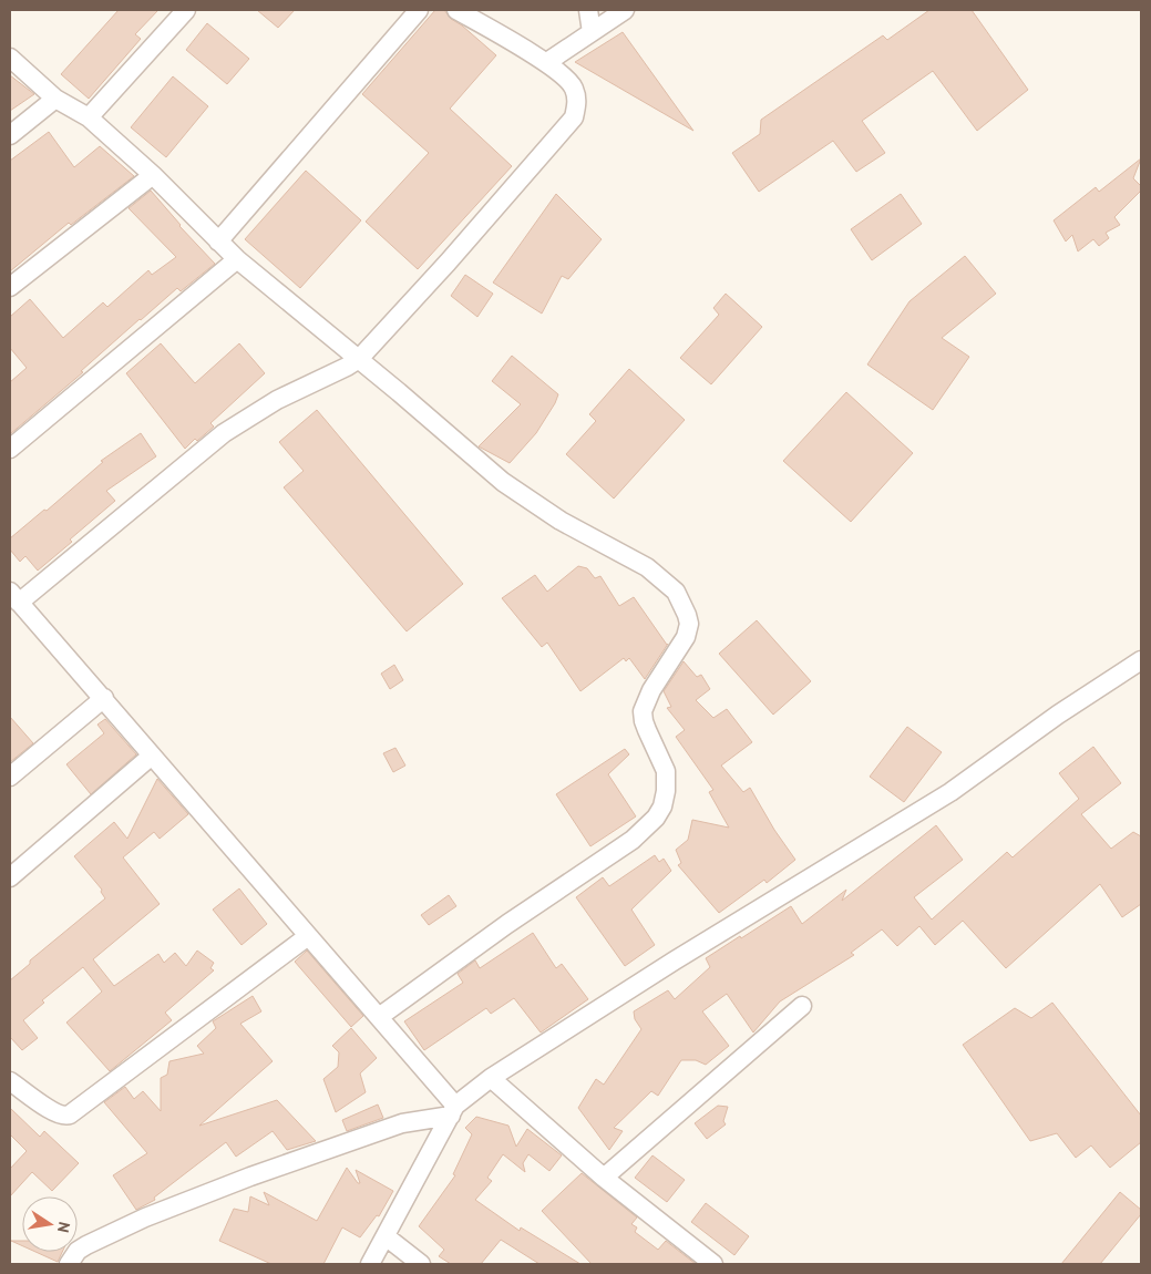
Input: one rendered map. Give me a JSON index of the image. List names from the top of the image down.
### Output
{
  "north": "right"
}
